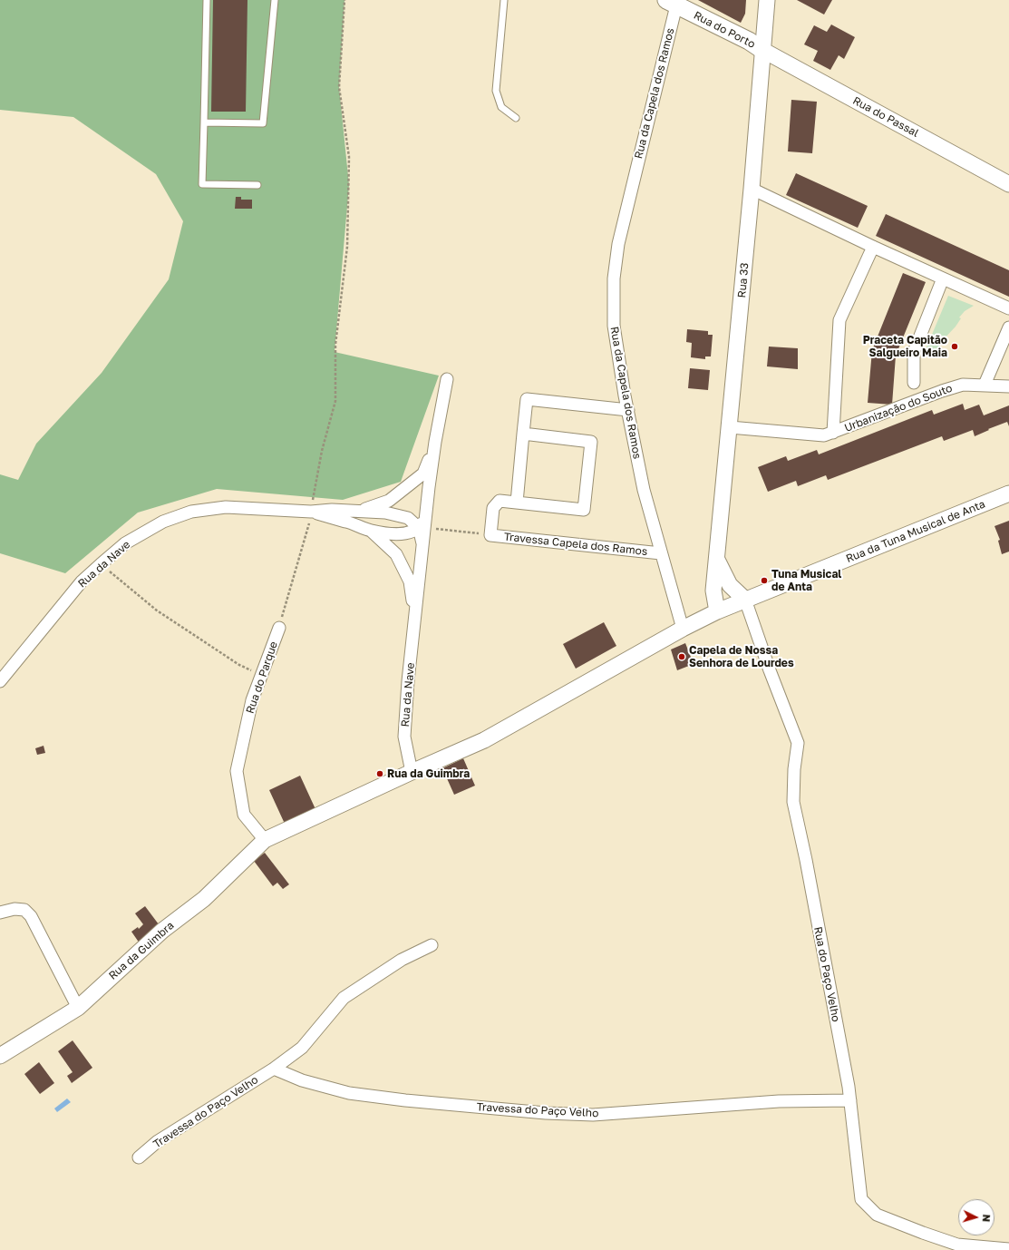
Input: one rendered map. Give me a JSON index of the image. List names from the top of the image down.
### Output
{
  "streets": {
    "main road": ["Rua do Porto"],
    "street": [
      "Rua da Capela dos Ramos",
      "Rua do Passal",
      "Rua 33",
      "Urbanização do Souto",
      "Rua da Tuna Musical de Anta",
      "Travessa Capela dos Ramos",
      "Rua da Nave",
      "Rua do Parque",
      "Rua da Guimbra",
      "Rua do Paço Velho",
      "Travessa do Paço Velho"
    ]
  },
  "crossings": [
    ["Rua do Porto", "Rua da Capela dos Ramos"],
    ["Rua do Porto", "Rua do Passal"],
    ["Rua do Porto", "Rua 33"],
    ["Rua da Capela dos Ramos", "Rua da Tuna Musical de Anta"],
    ["Rua da Capela dos Ramos", "Travessa Capela dos Ramos"],
    ["Rua da Capela dos Ramos", "Rua da Guimbra"],
    ["Rua do Passal", "Rua 33"],
    ["Rua 33", "Urbanização do Souto"],
    ["Rua 33", "Rua da Tuna Musical de Anta"],
    ["Rua da Tuna Musical de Anta", "Rua da Guimbra"],
    ["Rua da Tuna Musical de Anta", "Rua do Paço Velho"],
    ["Rua da Nave", "Rua do Parque"],
    ["Rua da Nave", "Rua da Guimbra"],
    ["Rua do Parque", "Rua da Guimbra"],
    ["Rua do Paço Velho", "Travessa do Paço Velho"]
  ],
  "places": [
    "Praceta Capitão Salgueiro Maia",
    "Tuna Musical de Anta",
    "Capela de Nossa Senhora de Lourdes",
    "Rua da Guimbra"
  ],
  "north": "right"
}
